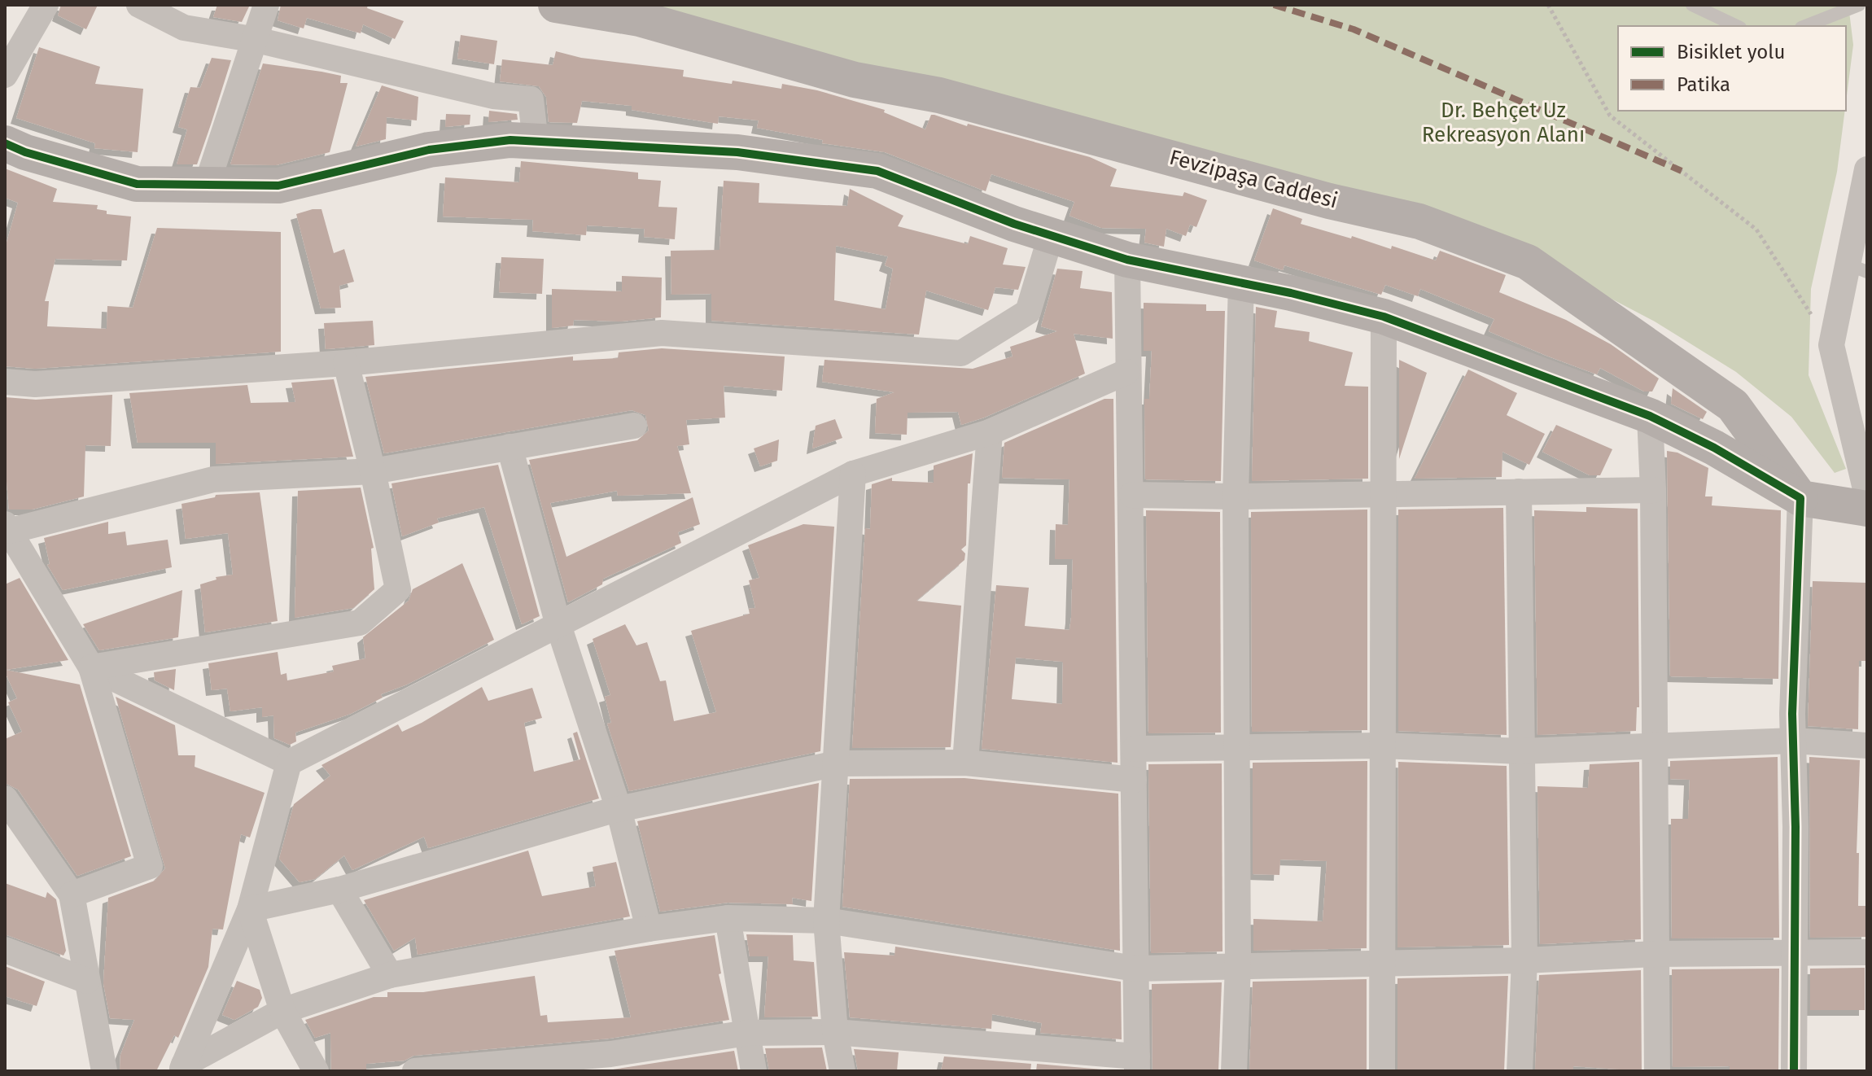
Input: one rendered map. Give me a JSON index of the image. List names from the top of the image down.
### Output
{
  "streets": {
    "street": ["Fevzipaşa Caddesi"]
  },
  "parks": ["Dr. Behçet Uz Rekreasyon Alanı"],
  "legend": ["Bisiklet yolu", "Patika"]
}
